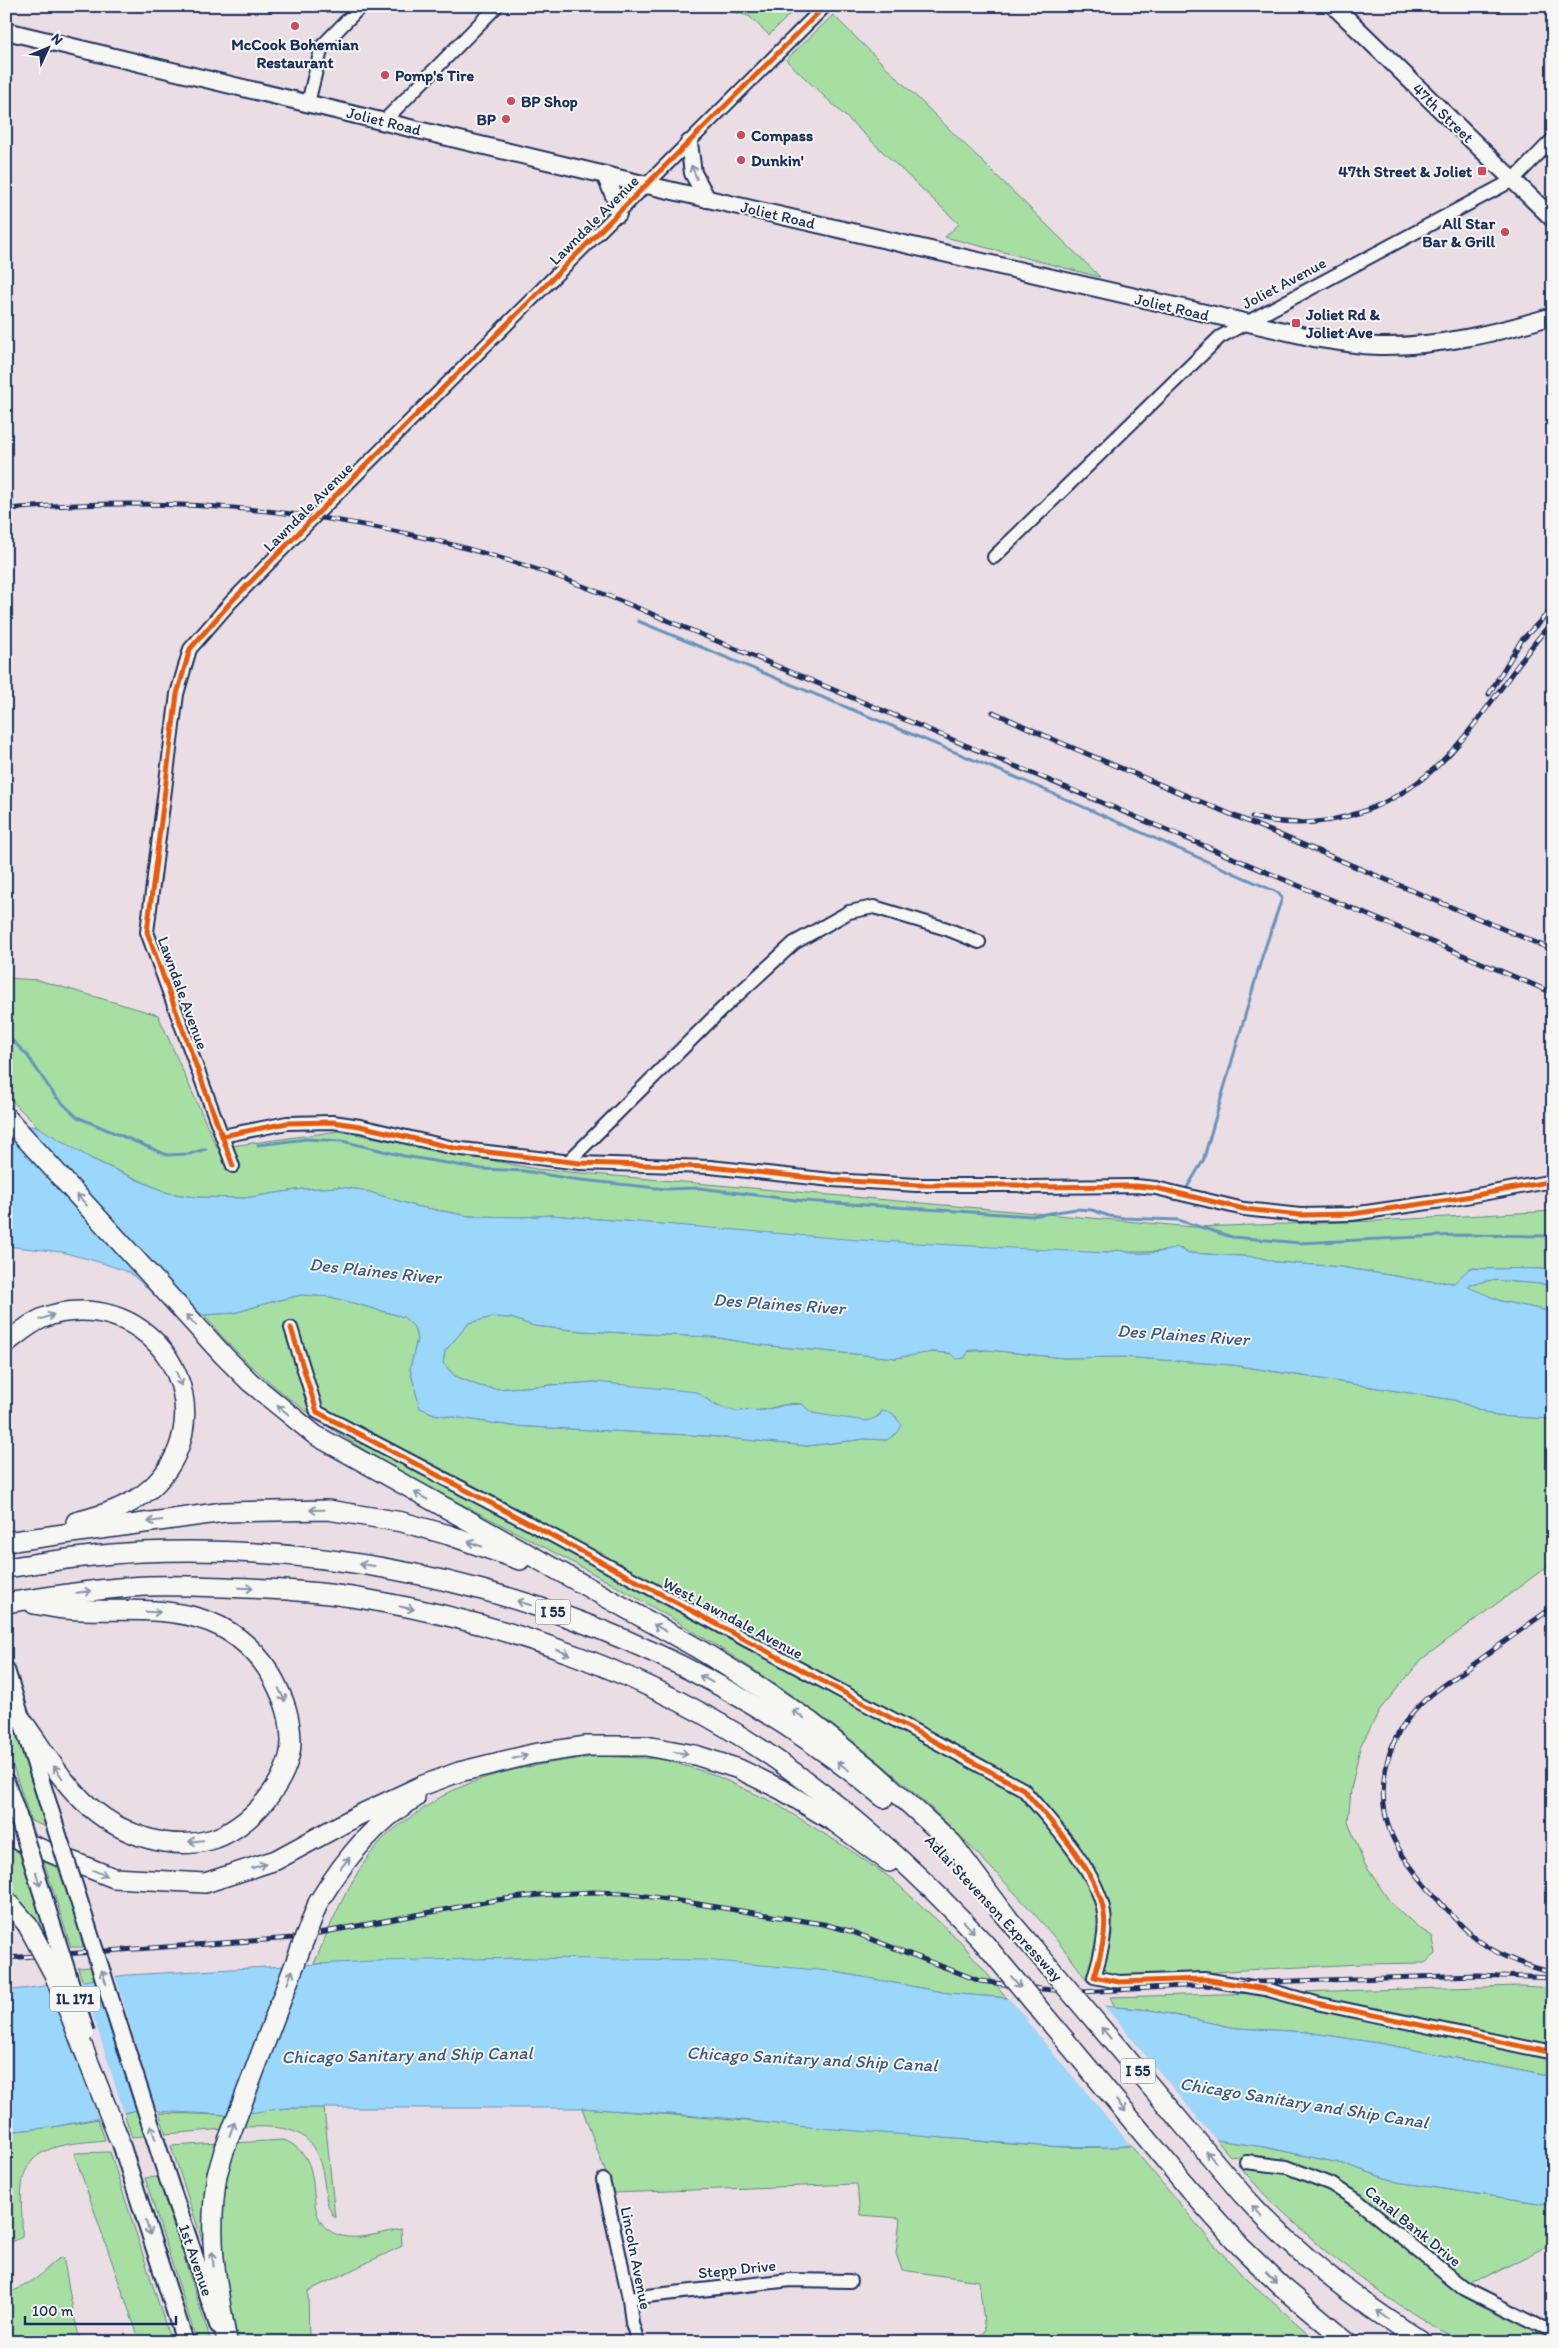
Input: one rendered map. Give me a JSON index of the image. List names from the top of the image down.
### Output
{
  "streets": {
    "highway": ["I 55", "Adlai Stevenson Expressway"],
    "main road": [
      "47th Street",
      "Joliet Road",
      "IL 171",
      "1st Avenue"
    ],
    "street": [
      "Lawndale Avenue",
      "Joliet Avenue",
      "West Lawndale Avenue",
      "Canal Bank Drive",
      "Lincoln Avenue",
      "Stepp Drive"
    ]
  },
  "crossings": [
    ["47th Street", "Joliet Avenue"],
    ["Joliet Road", "Lawndale Avenue"],
    ["Joliet Road", "Joliet Avenue"],
    ["IL 171", "1st Avenue"],
    ["Lincoln Avenue", "Stepp Drive"]
  ],
  "water": ["Des Plaines River", "Chicago Sanitary and Ship Canal"],
  "places": {
    "other": [
      "McCook Bohemian Restaurant",
      "Pomp's Tire",
      "BP Shop",
      "BP",
      "Compass",
      "Dunkin'",
      "All Star Bar & Grill"
    ],
    "transit": ["47th Street & Joliet", "Joliet Rd & Joliet Ave"]
  },
  "scale_bar": "100 m",
  "north": "top right"
}
